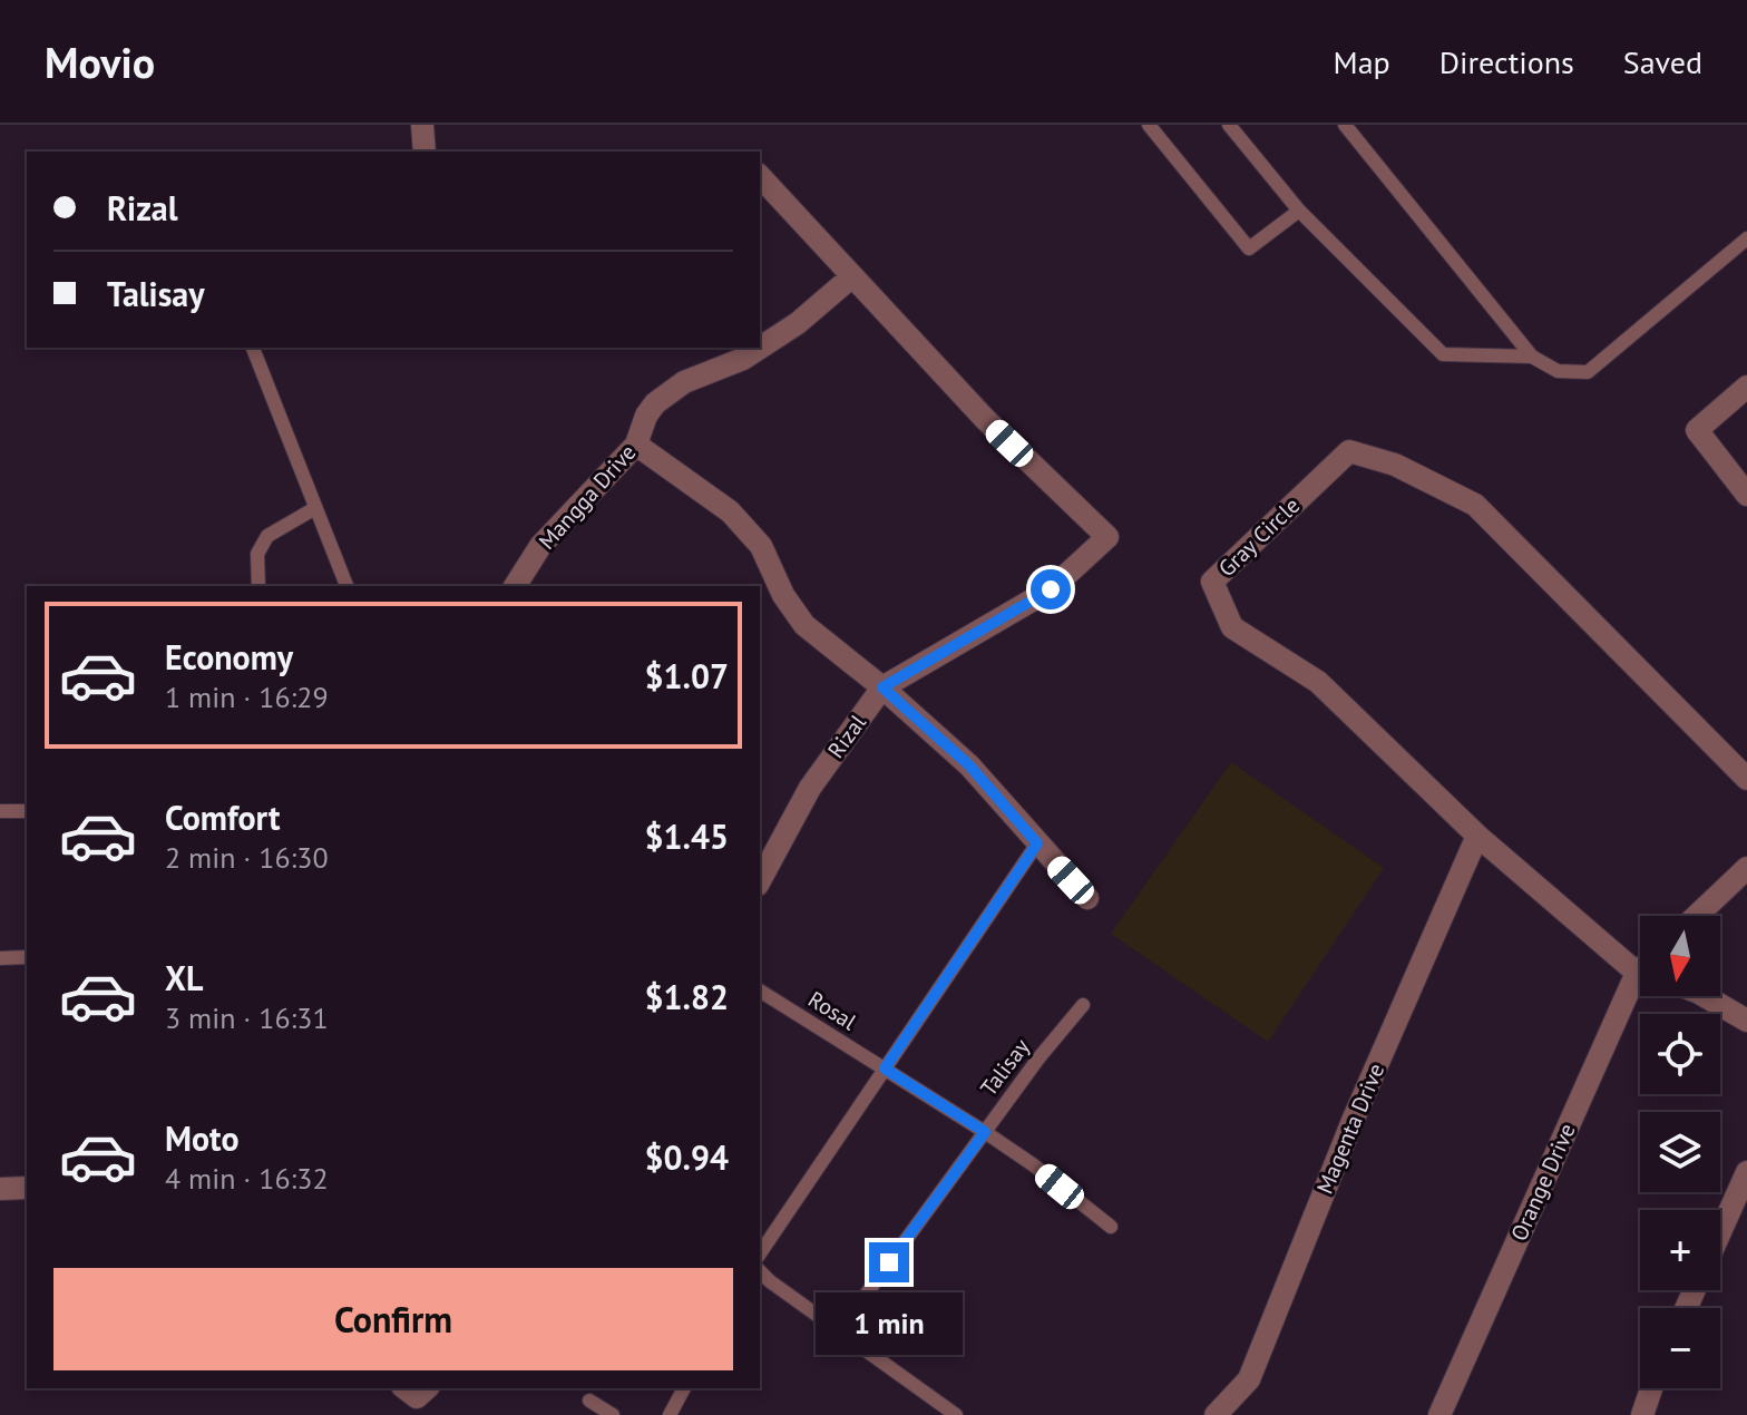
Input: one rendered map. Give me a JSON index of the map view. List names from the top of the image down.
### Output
{
  "streets": {
    "street": [
      "Mangga Drive",
      "Gray Circle",
      "Rizal",
      "Magenta Drive",
      "Orange Drive"
    ],
    "lane": ["Rosal", "Talisay"]
  },
  "crossings": [
    ["Mangga Drive", "Rizal"],
    ["Gray Circle", "Magenta Drive"],
    ["Rosal", "Talisay"]
  ],
  "north": "bottom",
  "page": {
    "header": "Movio",
    "nav": ["Map", "Directions", "Saved"],
    "banner": ["Rizal", "Talisay"],
    "list": [
      {
        "name": "Economy",
        "note": "1 min · 16:29",
        "value": "$1.07"
      },
      {
        "name": "Comfort",
        "note": "2 min · 16:30",
        "value": "$1.45"
      },
      {
        "name": "XL",
        "note": "3 min · 16:31",
        "value": "$1.82"
      },
      {
        "name": "Moto",
        "note": "4 min · 16:32",
        "value": "$0.94"
      }
    ],
    "map_buttons": ["+", "−"],
    "buttons": "Confirm",
    "bubble": "1 min"
  }
}
